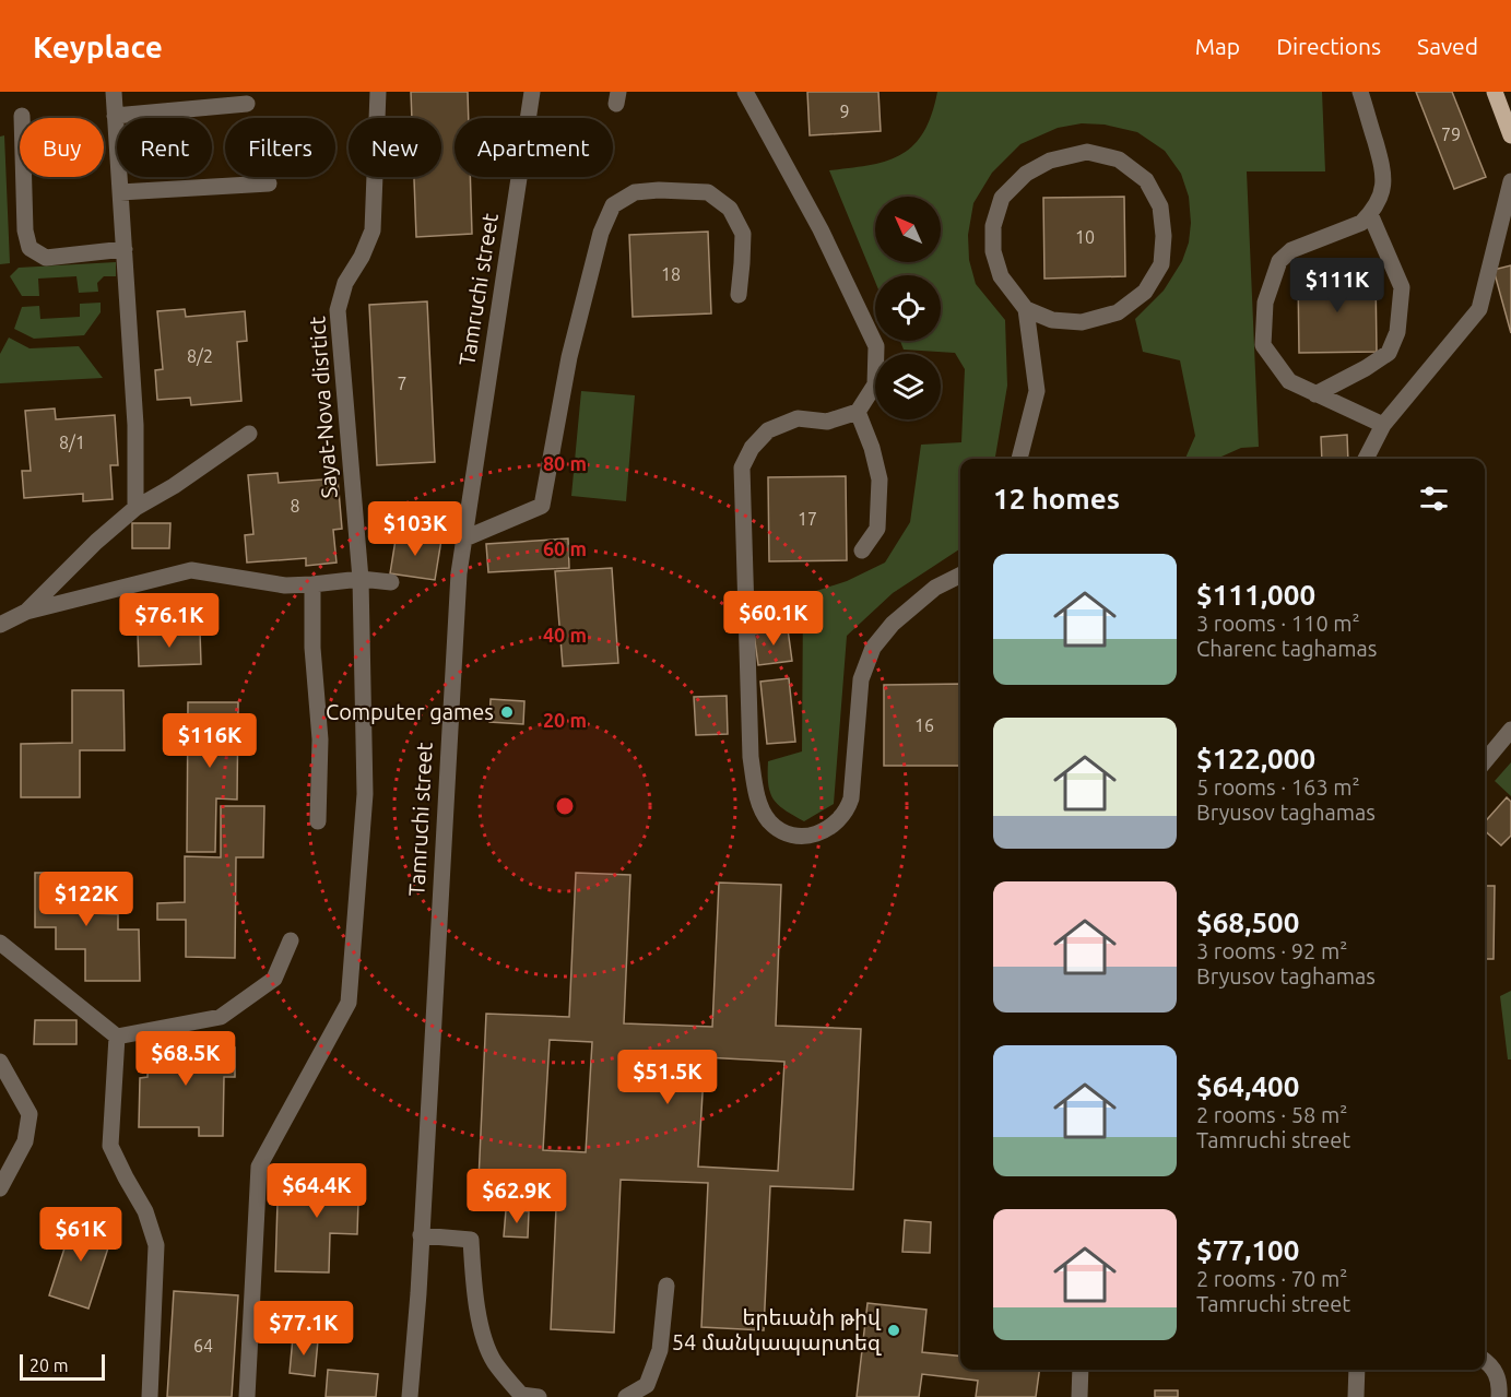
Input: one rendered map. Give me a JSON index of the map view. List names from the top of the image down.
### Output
{
  "streets": {
    "street": ["Tamruchi street", "Sayat-Nova disrtict"]
  },
  "places": ["Computer games", "երեւանի թիվ 54 մանկապարտեզ"],
  "house_numbers": [
    "9",
    "79",
    "10",
    "18",
    "8/2",
    "7",
    "8/1",
    "8",
    "17",
    "16",
    "64"
  ],
  "scale_bar": "20 m",
  "north": "top left",
  "page": {
    "header": "Keyplace",
    "nav": ["Map", "Directions", "Saved"],
    "chip": [
      "Buy",
      "Rent",
      "Filters",
      "New",
      "Apartment"
    ],
    "price": [
      "$111K",
      "$103K",
      "$60.1K",
      "$76.1K",
      "$116K",
      "$122K",
      "$68.5K",
      "$51.5K",
      "$64.4K",
      "$62.9K",
      "$61K",
      "$77.1K"
    ],
    "heading": "12 homes",
    "list": [
      {
        "name": "$111,000",
        "note": "3 rooms · 110 m² · Charenc taghamas"
      },
      {
        "name": "$122,000",
        "note": "5 rooms · 163 m² · Bryusov taghamas"
      },
      {
        "name": "$68,500",
        "note": "3 rooms · 92 m² · Bryusov taghamas"
      },
      {
        "name": "$64,400",
        "note": "2 rooms · 58 m² · Tamruchi street"
      },
      {
        "name": "$77,100",
        "note": "2 rooms · 70 m² · Tamruchi street"
      }
    ],
    "scale": "20 m"
  },
  "rings": [
    "80 m",
    "60 m",
    "40 m",
    "20 m"
  ]
}
